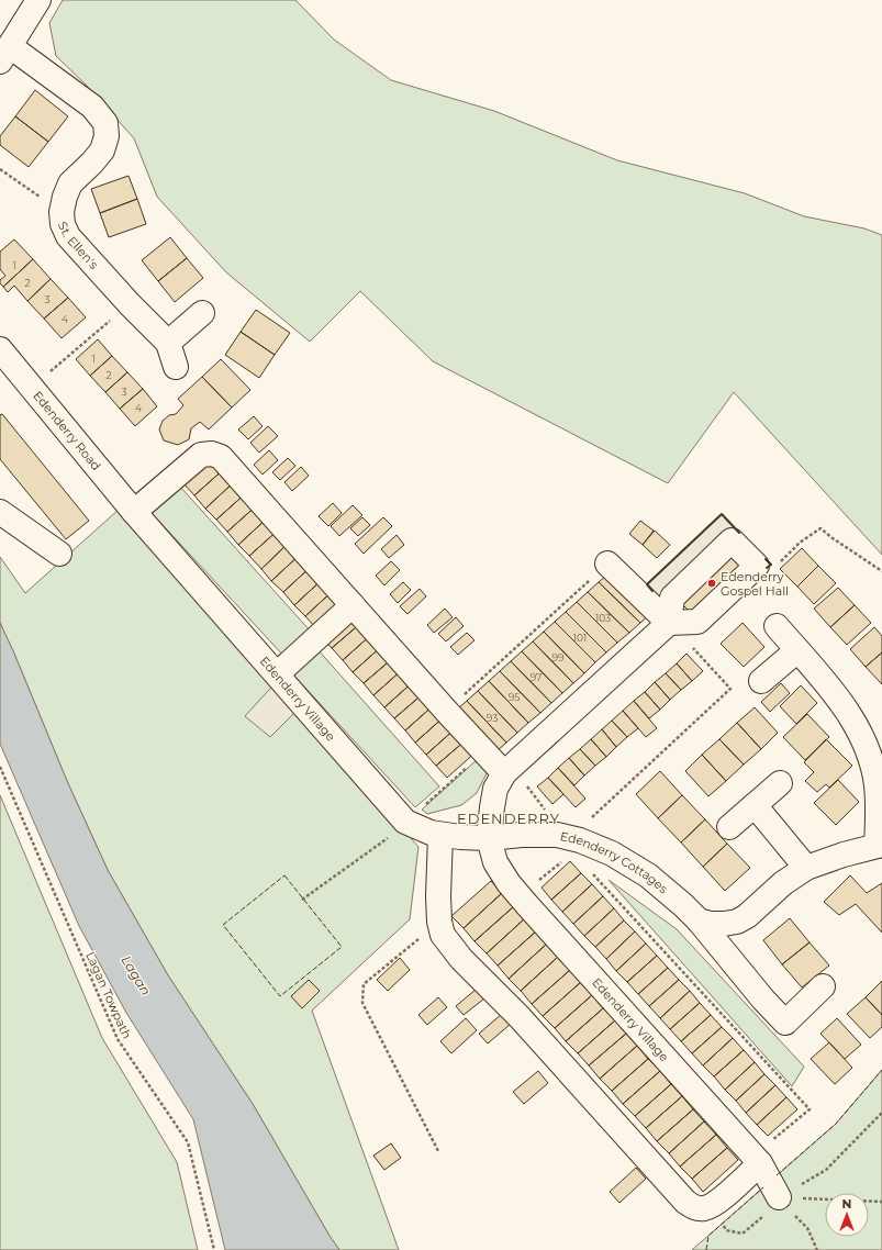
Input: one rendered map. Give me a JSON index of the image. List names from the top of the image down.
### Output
{
  "streets": {
    "street": [
      "St. Ellen's",
      "Edenderry Road",
      "Edenderry Village",
      "Edenderry Cottages"
    ],
    "path": ["Lagan Towpath"]
  },
  "crossings": [
    ["Edenderry Road", "Edenderry Village"],
    ["Edenderry Village", "Edenderry Cottages"]
  ],
  "districts": ["EDENDERRY"],
  "water": ["Lagan"],
  "places": ["Edenderry Gospel Hall"],
  "house_numbers": [
    "1",
    "2",
    "3",
    "4",
    "1",
    "2",
    "3",
    "4",
    "103",
    "101",
    "99",
    "97",
    "95",
    "93"
  ],
  "north": "top"
}
